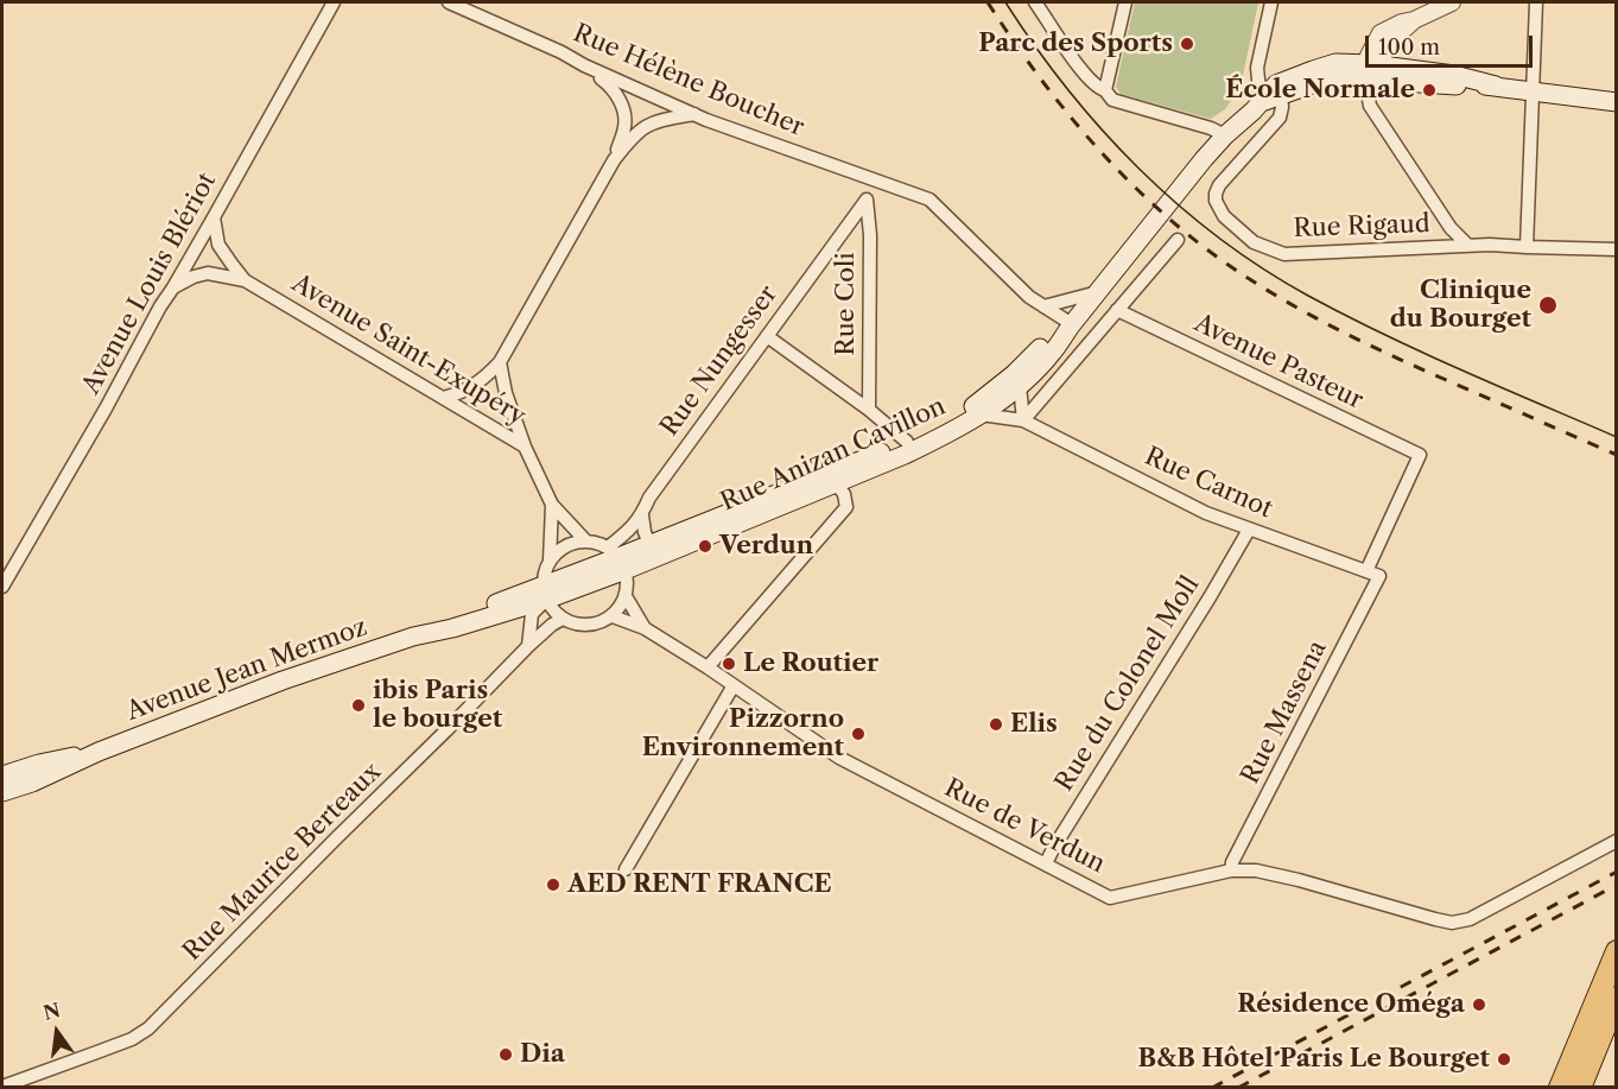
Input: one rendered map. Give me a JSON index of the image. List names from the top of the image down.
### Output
{
  "streets": {
    "main road": ["Rue Anizan Cavillon", "Avenue Jean Mermoz"],
    "street": [
      "Rue Hélène Boucher",
      "Rue Rigaud",
      "Avenue Louis Blériot",
      "Rue Coli",
      "Avenue Saint-Exupéry",
      "Rue Nungesser",
      "Avenue Pasteur",
      "Rue Carnot",
      "Rue du Colonel Moll",
      "Rue Massena",
      "Rue de Verdun",
      "Rue Maurice Berteaux"
    ]
  },
  "crossings": [
    ["Rue Hélène Boucher", "Rue Anizan Cavillon"],
    ["Rue Rigaud", "Rue Anizan Cavillon"],
    ["Avenue Louis Blériot", "Avenue Saint-Exupéry"],
    ["Rue Coli", "Rue Nungesser"],
    ["Rue Nungesser", "Rue Anizan Cavillon"],
    ["Rue Nungesser", "Avenue Jean Mermoz"],
    ["Avenue Pasteur", "Rue Massena"],
    ["Rue Anizan Cavillon", "Avenue Jean Mermoz"],
    ["Rue Carnot", "Rue du Colonel Moll"],
    ["Rue Carnot", "Rue Massena"],
    ["Rue du Colonel Moll", "Rue de Verdun"],
    ["Rue Massena", "Rue de Verdun"]
  ],
  "places": [
    "Parc des Sports",
    "École Normale",
    "Clinique du Bourget",
    "Verdun",
    "Le Routier",
    "ibis Paris le bourget",
    "Elis",
    "Pizzorno Environnement",
    "AED RENT FRANCE",
    "Résidence Oméga",
    "Dia",
    "B&B Hôtel Paris Le Bourget"
  ],
  "scale_bar": "100 m",
  "north": "top"
}
